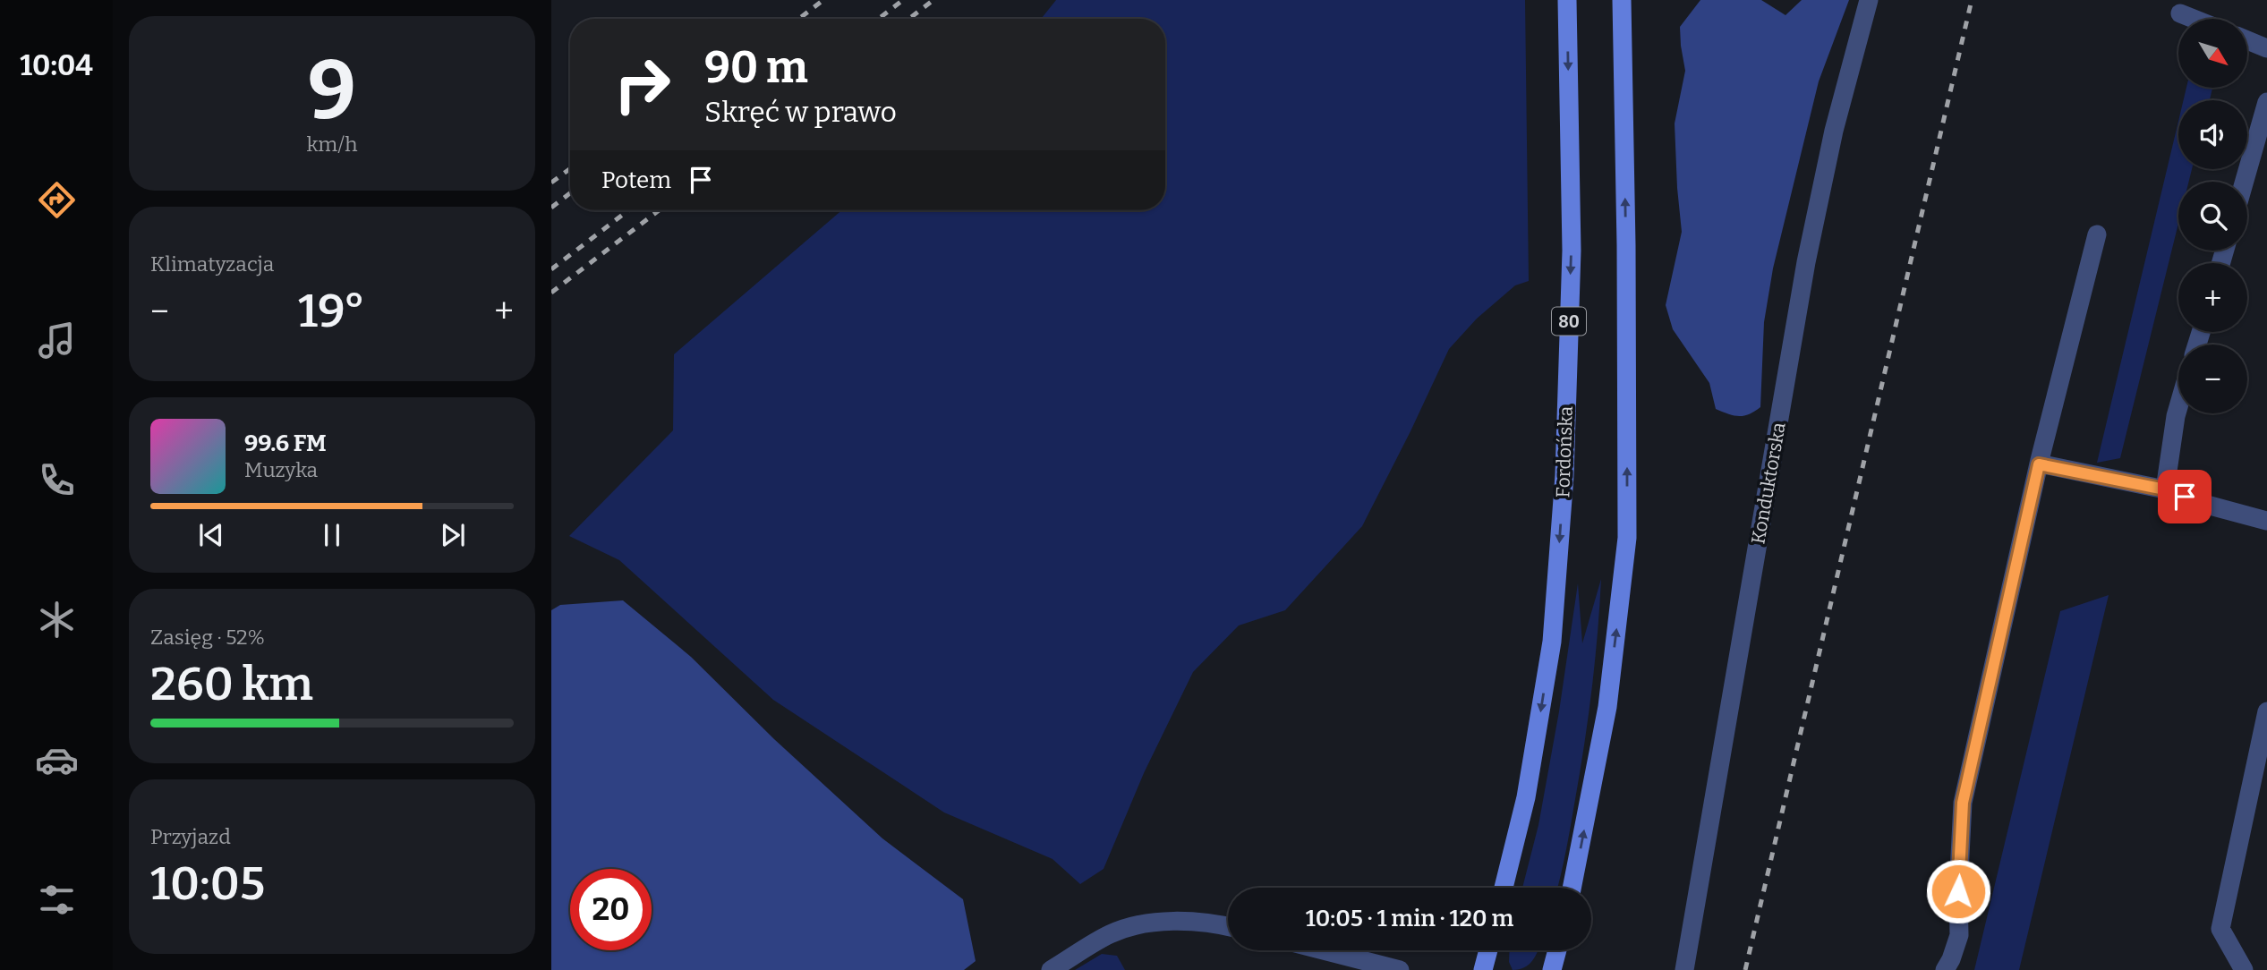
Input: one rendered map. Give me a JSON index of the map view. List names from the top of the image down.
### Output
{
  "streets": {
    "main road": ["80", "Fordońska"],
    "street": ["Konduktorska"]
  },
  "north": "bottom right",
  "page": {
    "tabs": "10:04",
    "tile": [
      ["9", "km/h"],
      "Klimatyzacja",
      ["Zasięg · 52%", "260 km"],
      ["Przyjazd", "10:05"]
    ],
    "map_buttons": ["+", "−"],
    "turn": ["90 m", "Skręć w prawo"],
    "then": "Potem",
    "heat": ["−", "19°", "+"],
    "song": ["99.6 FM", "Muzyka"],
    "limit": "20",
    "trip": "10:05 · 1 min · 120 m"
  }
}
